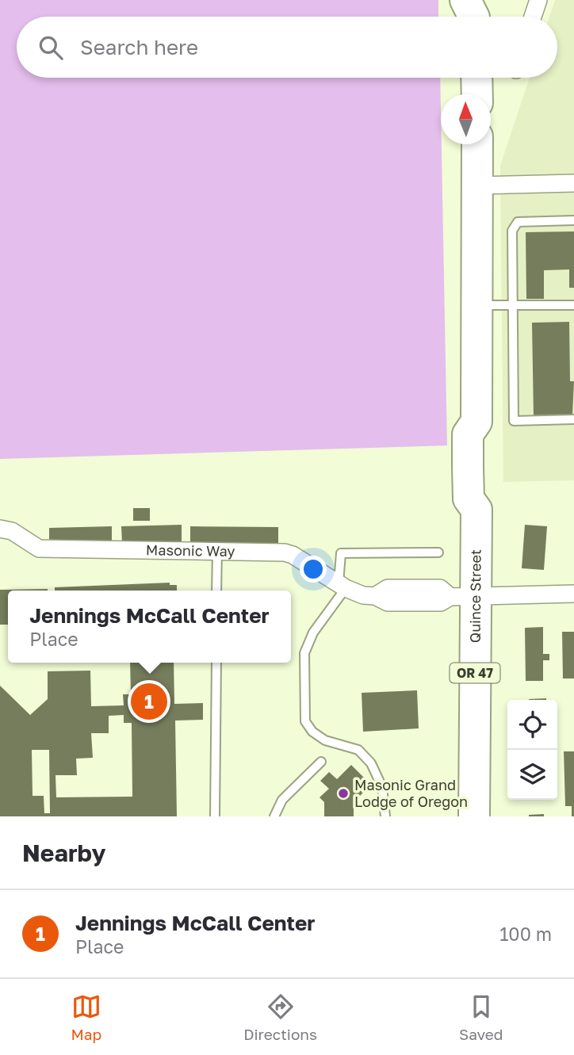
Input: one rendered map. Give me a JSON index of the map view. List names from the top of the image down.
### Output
{
  "streets": {
    "highway": ["Quince Street", "OR 47"],
    "street": ["Masonic Way"]
  },
  "crossings": [
    ["Masonic Way", "Quince Street"]
  ],
  "places": ["Masonic Grand Lodge of Oregon"],
  "north": "top",
  "page": {
    "search": "Search here",
    "popup": ["Jennings McCall Center", "Place"],
    "pins": "1",
    "heading": "Nearby",
    "list": [
      {
        "mark": "1",
        "name": "Jennings McCall Center",
        "note": "Place",
        "value": "100 m"
      }
    ],
    "nav": ["Map", "Directions", "Saved"]
  }
}
